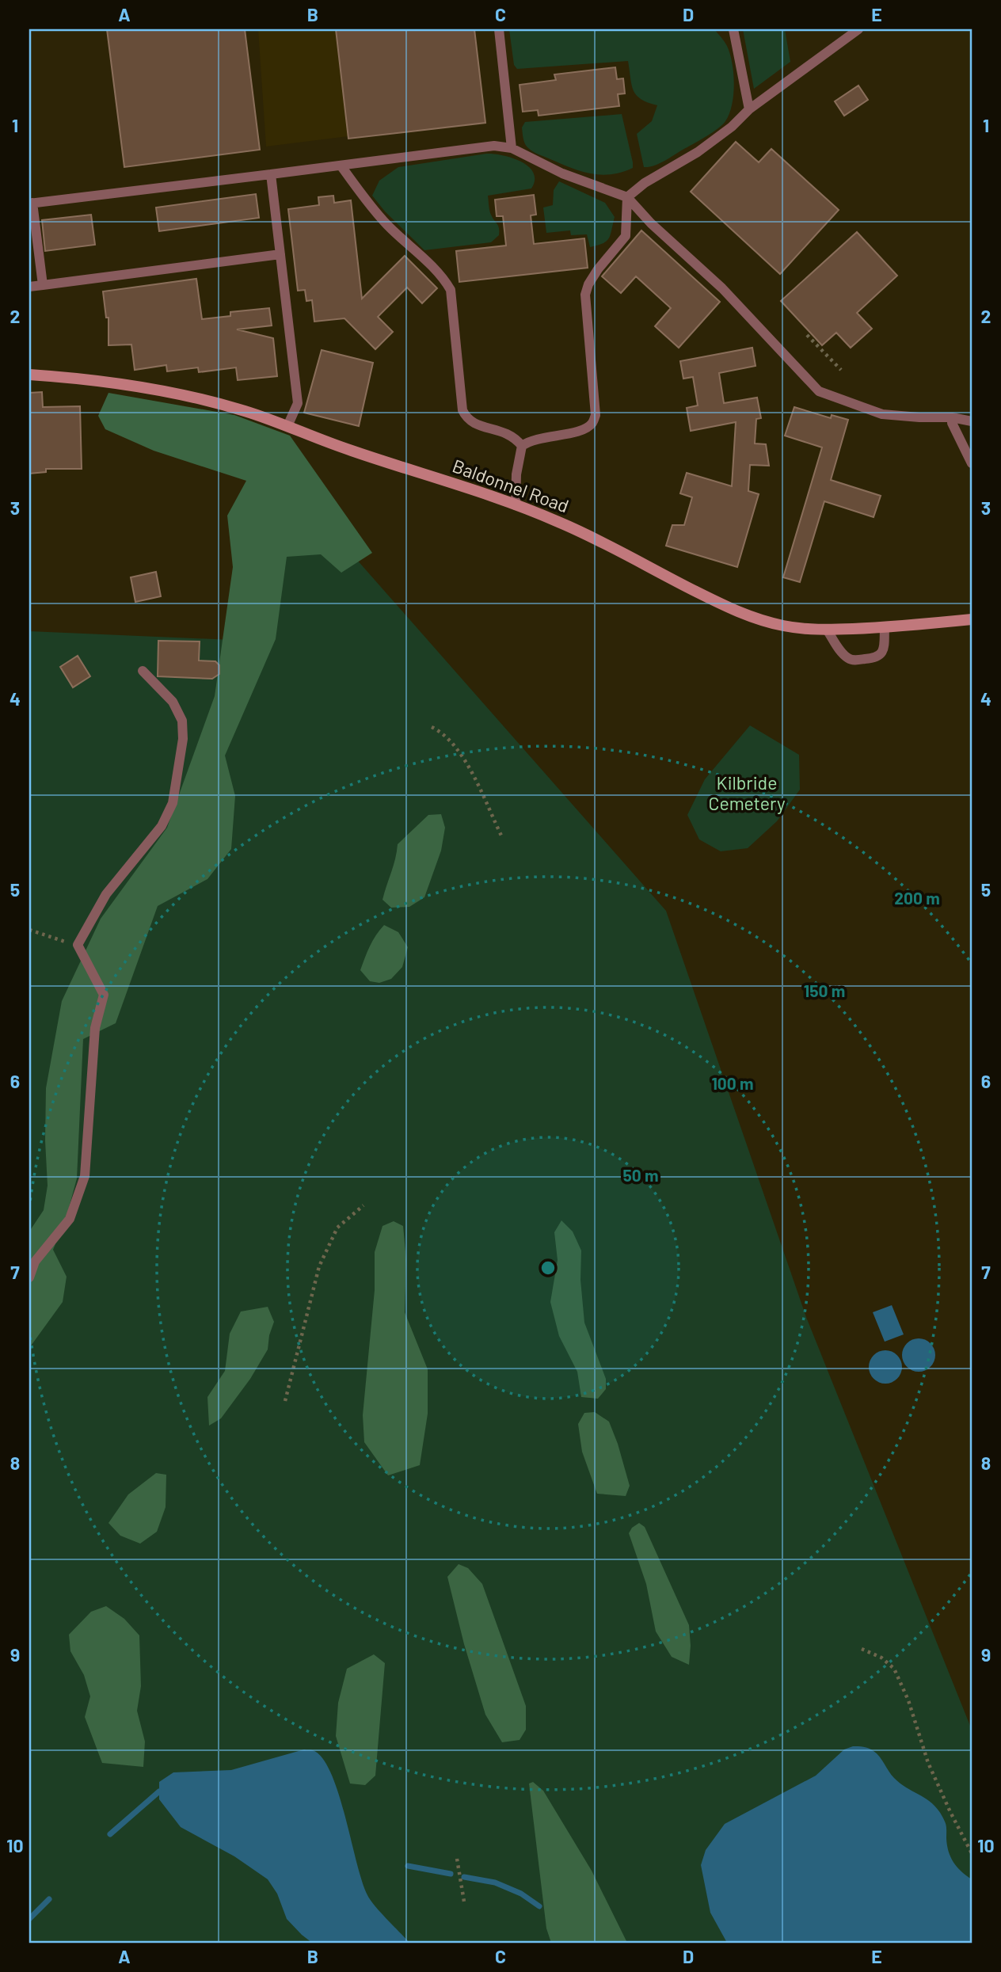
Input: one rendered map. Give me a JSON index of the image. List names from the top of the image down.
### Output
{
  "streets": {
    "street": ["Baldonnel Road"]
  },
  "parks": ["Kilbride Cemetery"],
  "grid": {
    "columns": [
      "A",
      "B",
      "C",
      "D",
      "E"
    ],
    "rows": [
      "1",
      "2",
      "3",
      "4",
      "5",
      "6",
      "7",
      "8",
      "9",
      "10"
    ]
  },
  "rings": [
    "200 m",
    "150 m",
    "100 m",
    "50 m"
  ]
}
